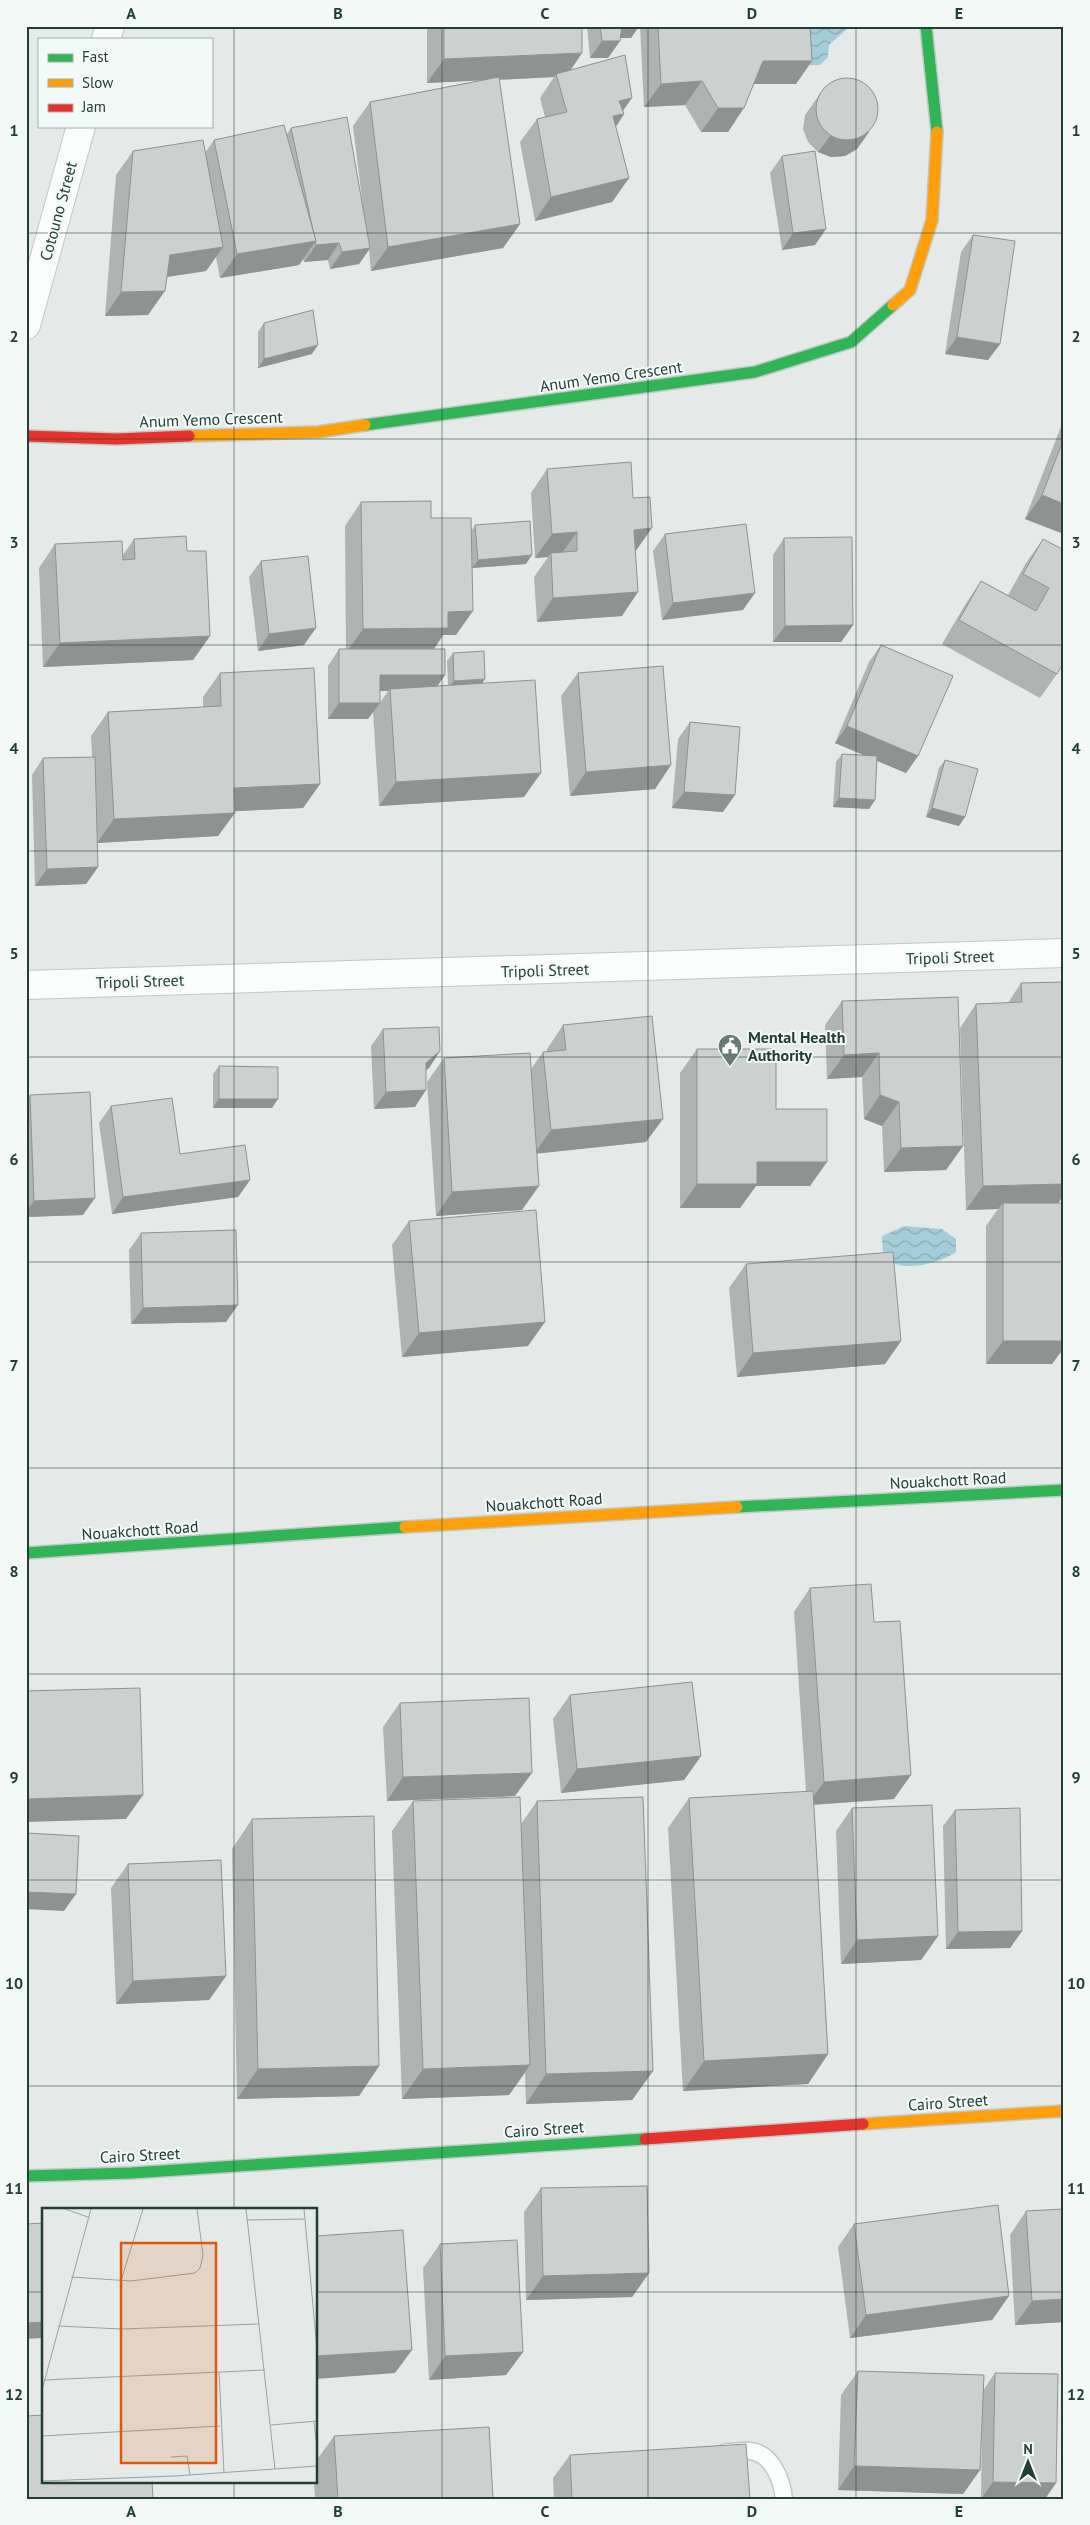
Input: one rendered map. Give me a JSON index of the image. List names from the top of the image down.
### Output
{
  "streets": {
    "street": [
      "Cotouno Street",
      "Anum Yemo Crescent",
      "Tripoli Street",
      "Nouakchott Road",
      "Cairo Street"
    ]
  },
  "places": {
    "public building": ["Mental Health Authority"]
  },
  "legend": ["Fast", "Slow", "Jam"],
  "north": "top",
  "grid": {
    "columns": [
      "A",
      "B",
      "C",
      "D",
      "E"
    ],
    "rows": [
      "1",
      "2",
      "3",
      "4",
      "5",
      "6",
      "7",
      "8",
      "9",
      "10",
      "11",
      "12"
    ]
  }
}
